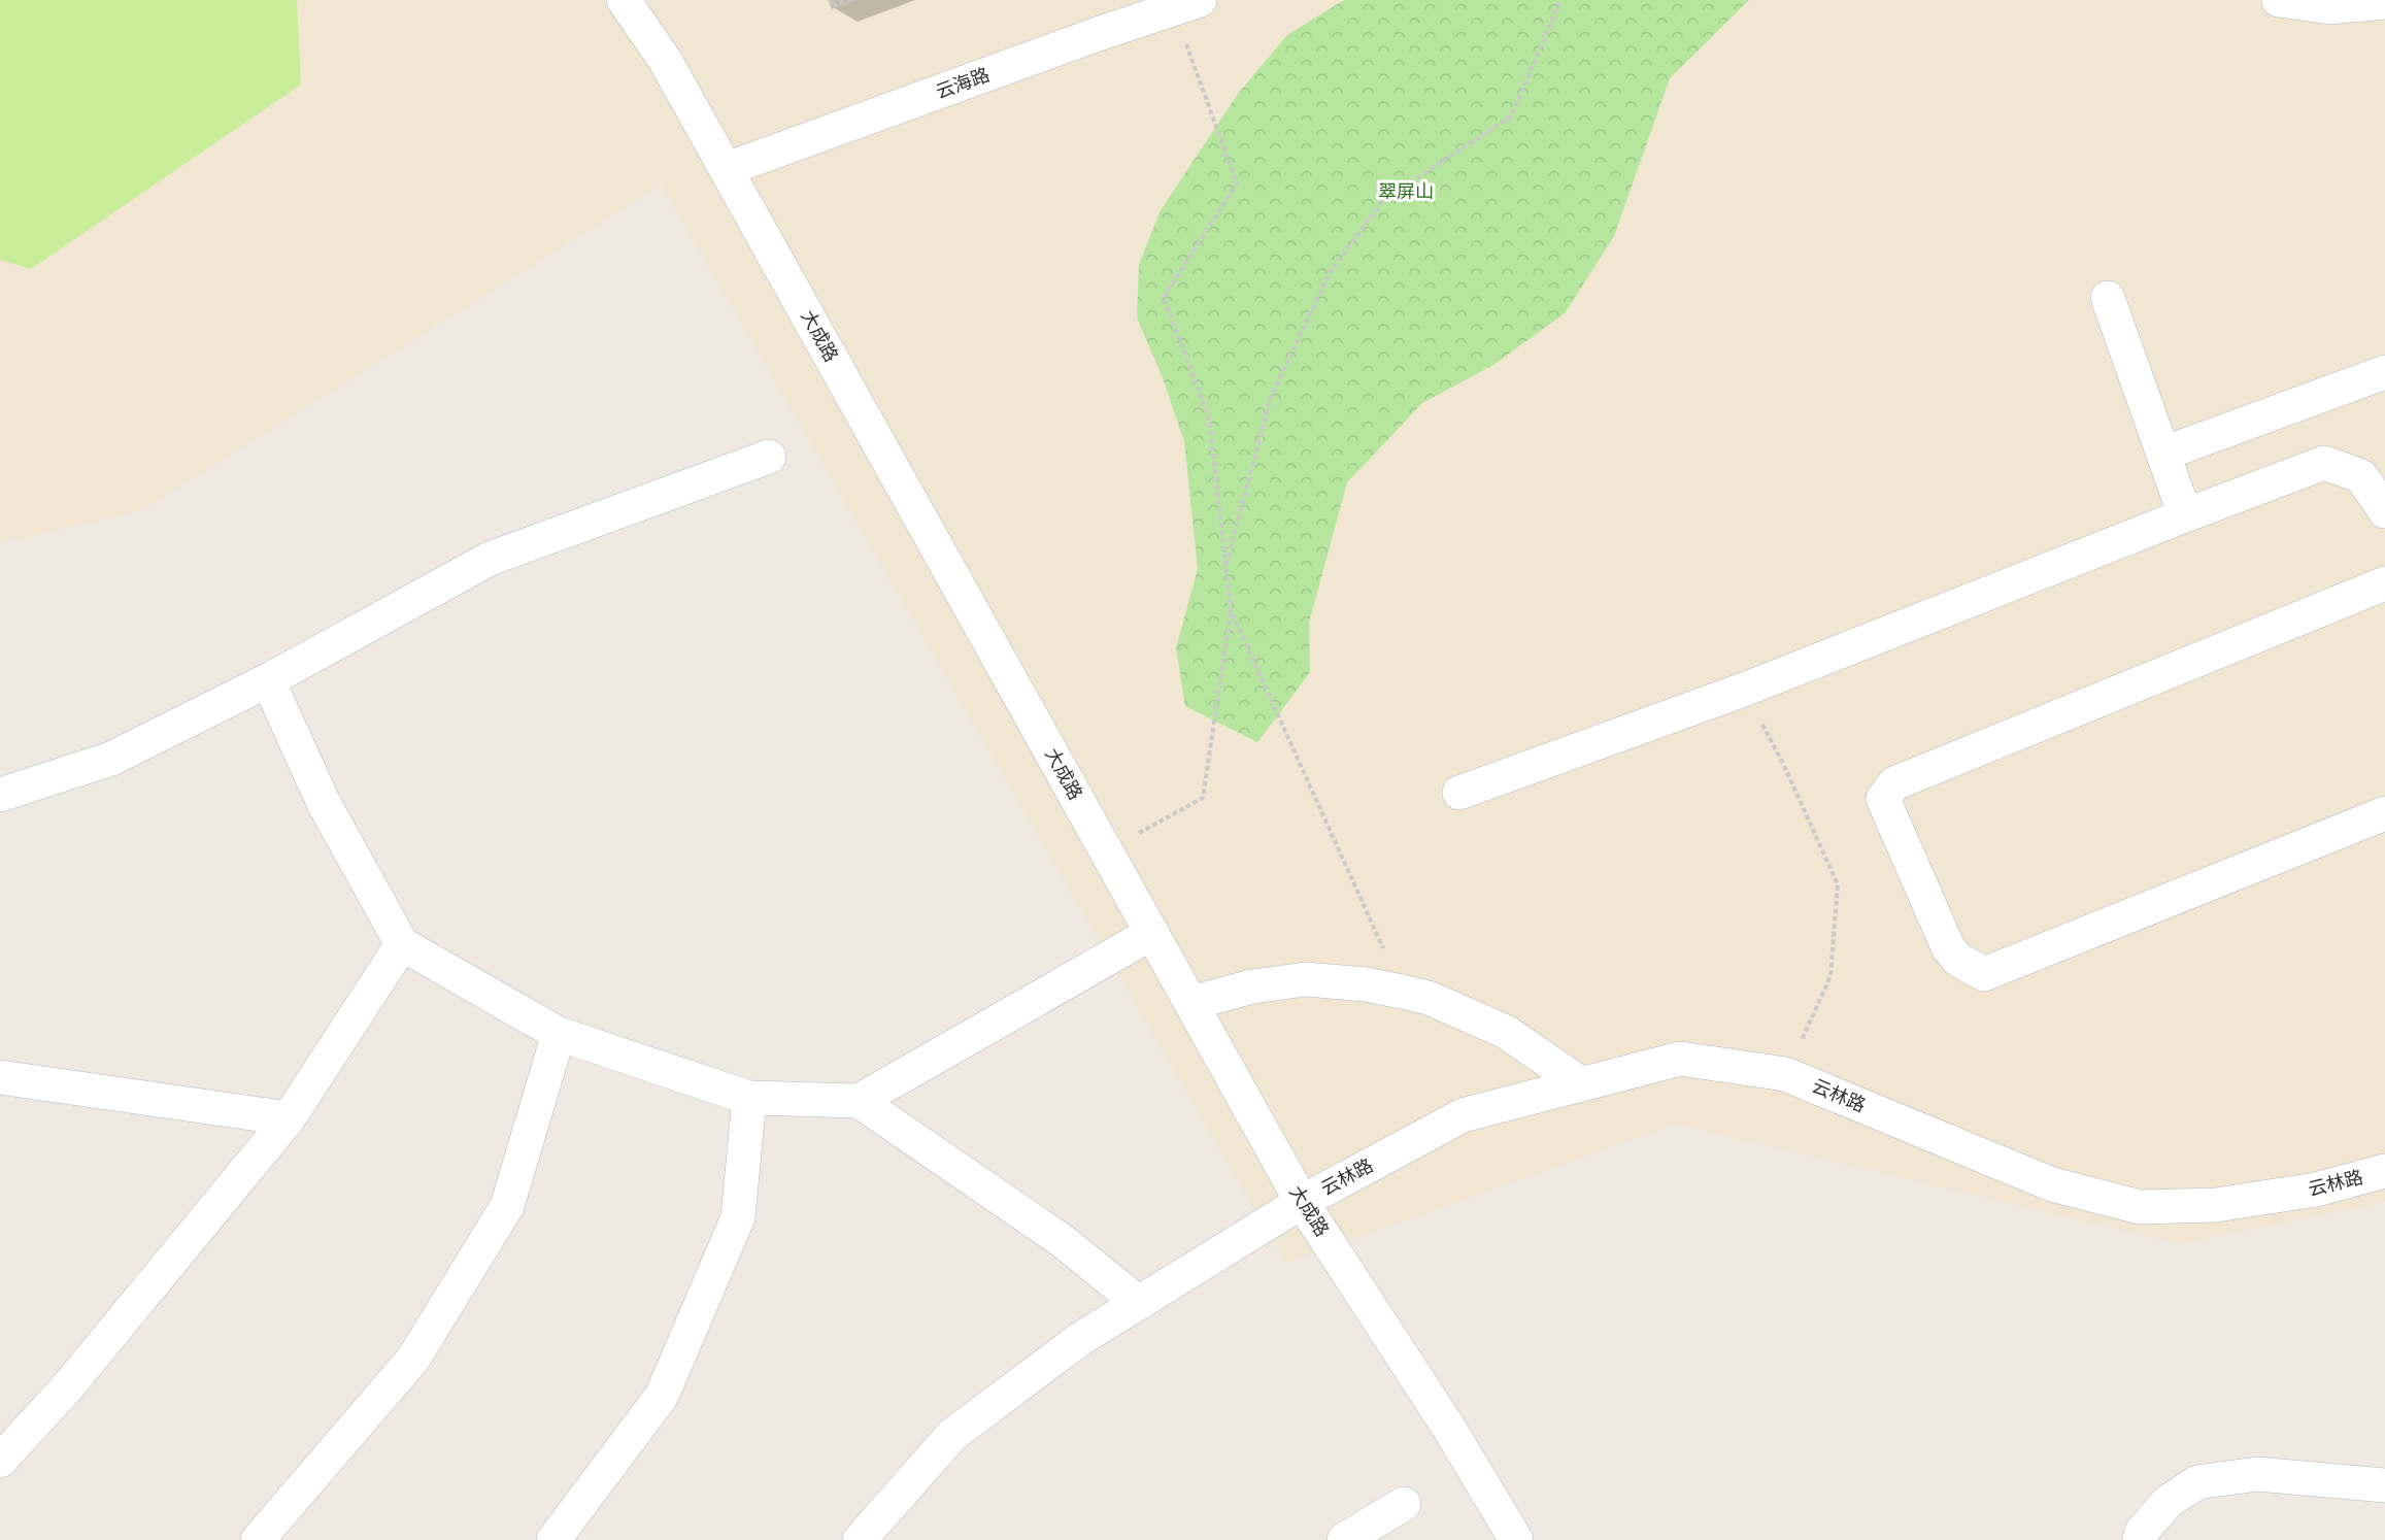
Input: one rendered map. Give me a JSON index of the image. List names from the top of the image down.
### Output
{
  "streets": {
    "street": ["云海路", "大成路", "云林路"]
  },
  "crossings": [
    ["云海路", "大成路"],
    ["大成路", "云林路"]
  ],
  "parks": ["翠屏山"]
}
